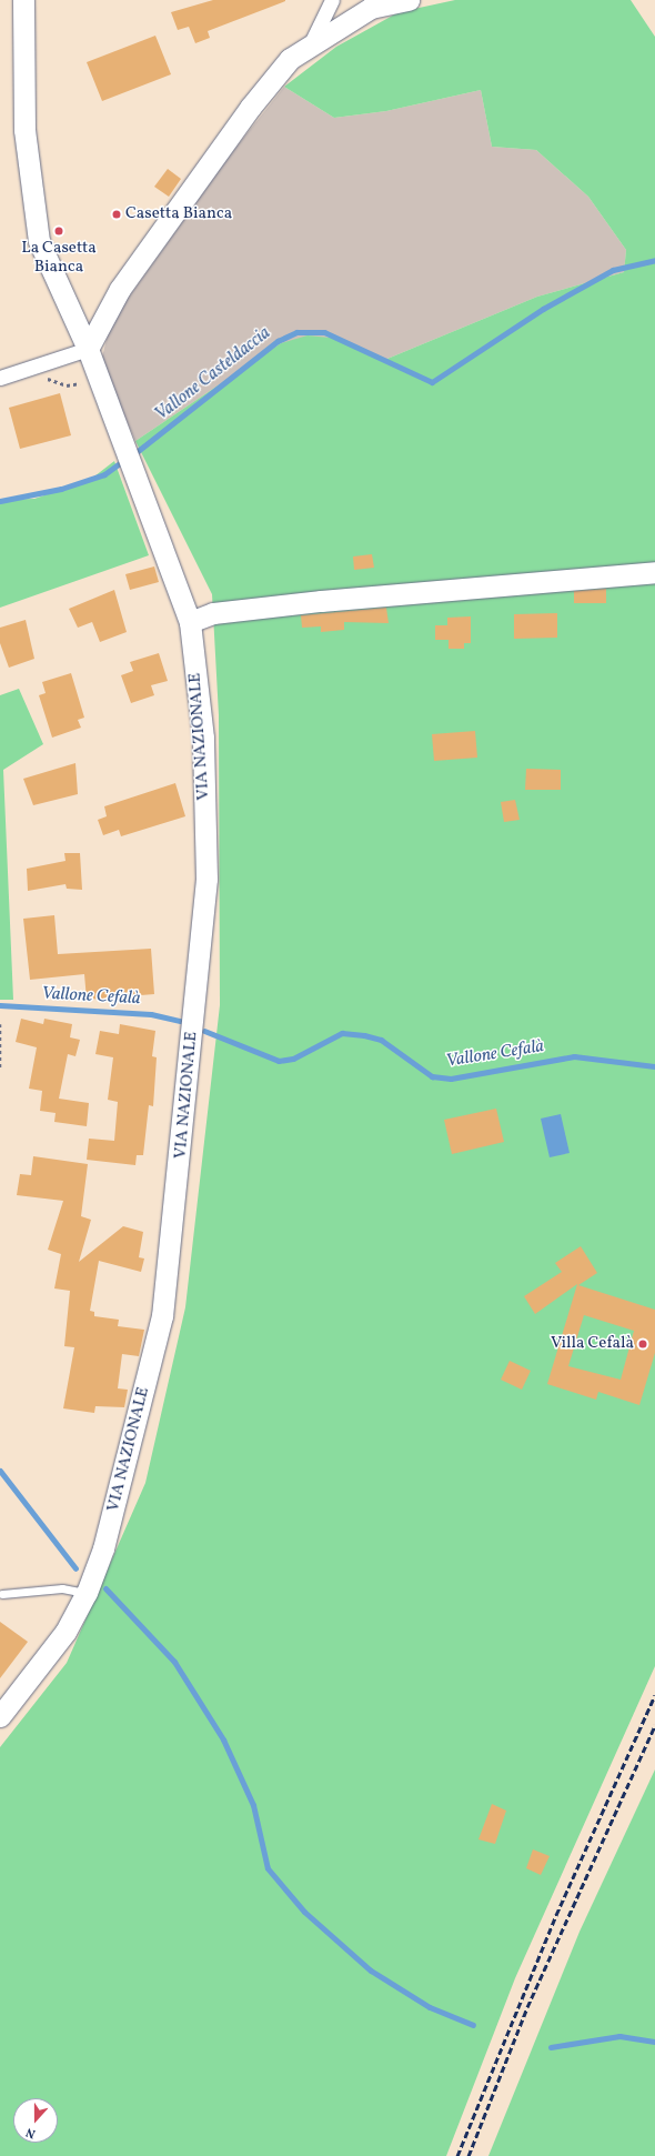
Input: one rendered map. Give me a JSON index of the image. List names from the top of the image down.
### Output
{
  "streets": {
    "main road": ["VIA NAZIONALE"]
  },
  "water": ["Vallone Casteldaccia", "Vallone Cefalà"],
  "places": ["Casetta Bianca", "La Casetta Bianca", "Villa Cefalà"],
  "north": "bottom"
}
